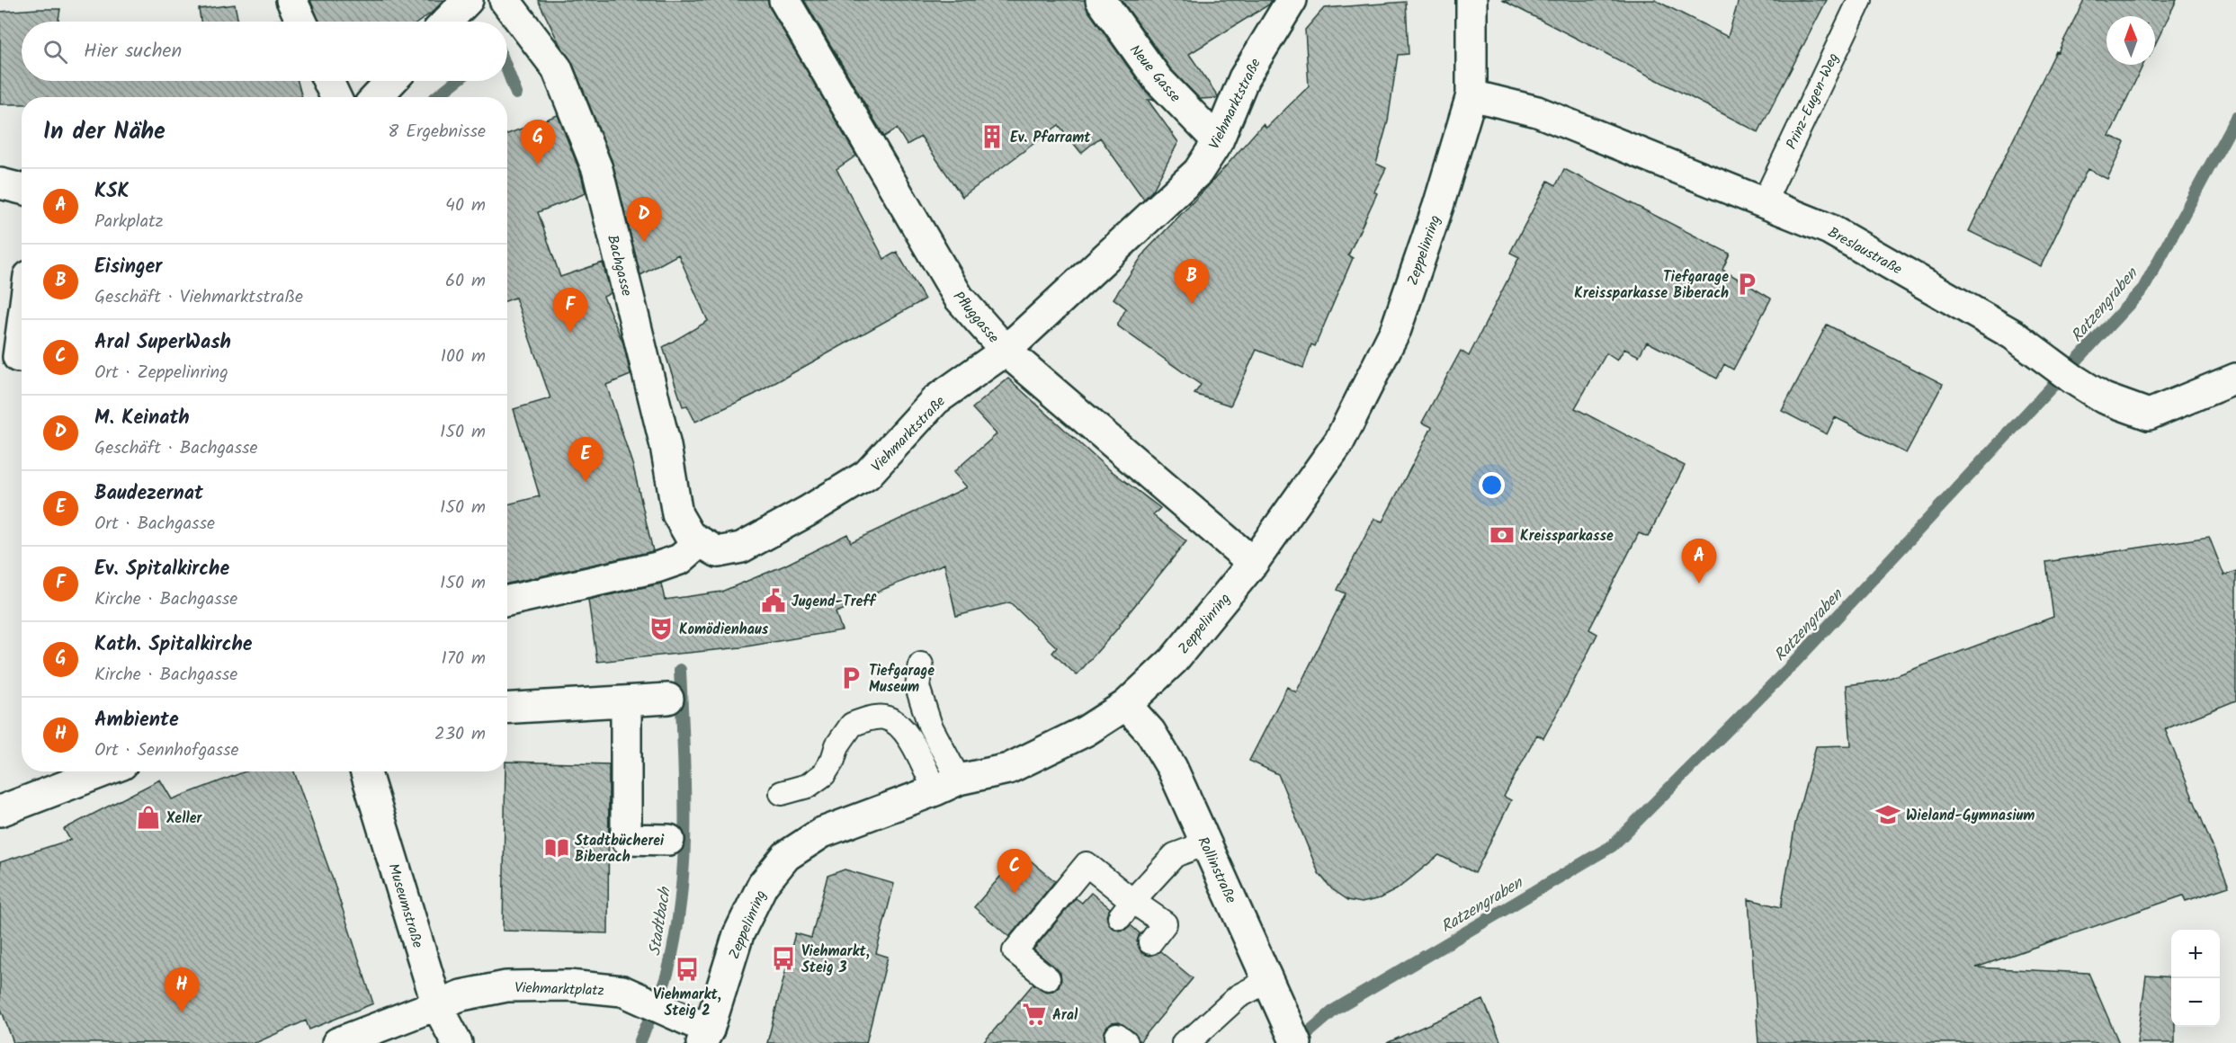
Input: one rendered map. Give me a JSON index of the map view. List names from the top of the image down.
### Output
{
  "streets": {
    "street": [
      "Neue Gasse",
      "Viehmarktstraße",
      "Zeppelinring",
      "Breslaustraße",
      "Bachgasse",
      "Pfluggasse",
      "Rollinstraße",
      "Museumstraße",
      "Viehmarktplatz"
    ],
    "lane": ["Prinz-Eugen-Weg"]
  },
  "crossings": [
    ["Neue Gasse", "Viehmarktstraße"],
    ["Prinz-Eugen-Weg", "Breslaustraße"],
    ["Viehmarktstraße", "Bachgasse"],
    ["Viehmarktstraße", "Pfluggasse"],
    ["Zeppelinring", "Breslaustraße"],
    ["Zeppelinring", "Pfluggasse"],
    ["Zeppelinring", "Rollinstraße"],
    ["Zeppelinring", "Viehmarktplatz"],
    ["Museumstraße", "Viehmarktplatz"]
  ],
  "water": ["Ratzengraben", "Stadtbach"],
  "places": {
    "building": ["Ev. Pfarramt"],
    "parking": ["Tiefgarage Kreissparkasse Biberach", "Tiefgarage Museum"],
    "bank": ["Kreissparkasse"],
    "public building": ["Jugend-Treff"],
    "theatre": ["Komödienhaus"],
    "school or university": ["Wieland-Gymnasium"],
    "shop": ["Xeller"],
    "library": ["Stadtbücherei Biberach"],
    "bus stop": ["Viehmarkt, Steig 3", "Viehmarkt, Steig 2"],
    "supermarket": ["Aral"]
  },
  "north": "top",
  "page": {
    "search": "Hier suchen",
    "heading": ["In der Nähe", "8 Ergebnisse"],
    "pins": [
      "G",
      "D",
      "B",
      "F",
      "E",
      "A",
      "C",
      "H"
    ],
    "list": [
      {
        "mark": "A",
        "name": "KSK",
        "note": "Parkplatz",
        "value": "40 m"
      },
      {
        "mark": "B",
        "name": "Eisinger",
        "note": "Geschäft · Viehmarktstraße",
        "value": "60 m"
      },
      {
        "mark": "C",
        "name": "Aral SuperWash",
        "note": "Ort · Zeppelinring",
        "value": "100 m"
      },
      {
        "mark": "D",
        "name": "M. Keinath",
        "note": "Geschäft · Bachgasse",
        "value": "150 m"
      },
      {
        "mark": "E",
        "name": "Baudezernat",
        "note": "Ort · Bachgasse",
        "value": "150 m"
      },
      {
        "mark": "F",
        "name": "Ev. Spitalkirche",
        "note": "Kirche · Bachgasse",
        "value": "150 m"
      },
      {
        "mark": "G",
        "name": "Kath. Spitalkirche",
        "note": "Kirche · Bachgasse",
        "value": "170 m"
      },
      {
        "mark": "H",
        "name": "Ambiente",
        "note": "Ort · Sennhofgasse",
        "value": "230 m"
      }
    ],
    "map_buttons": ["+", "−"]
  }
}
